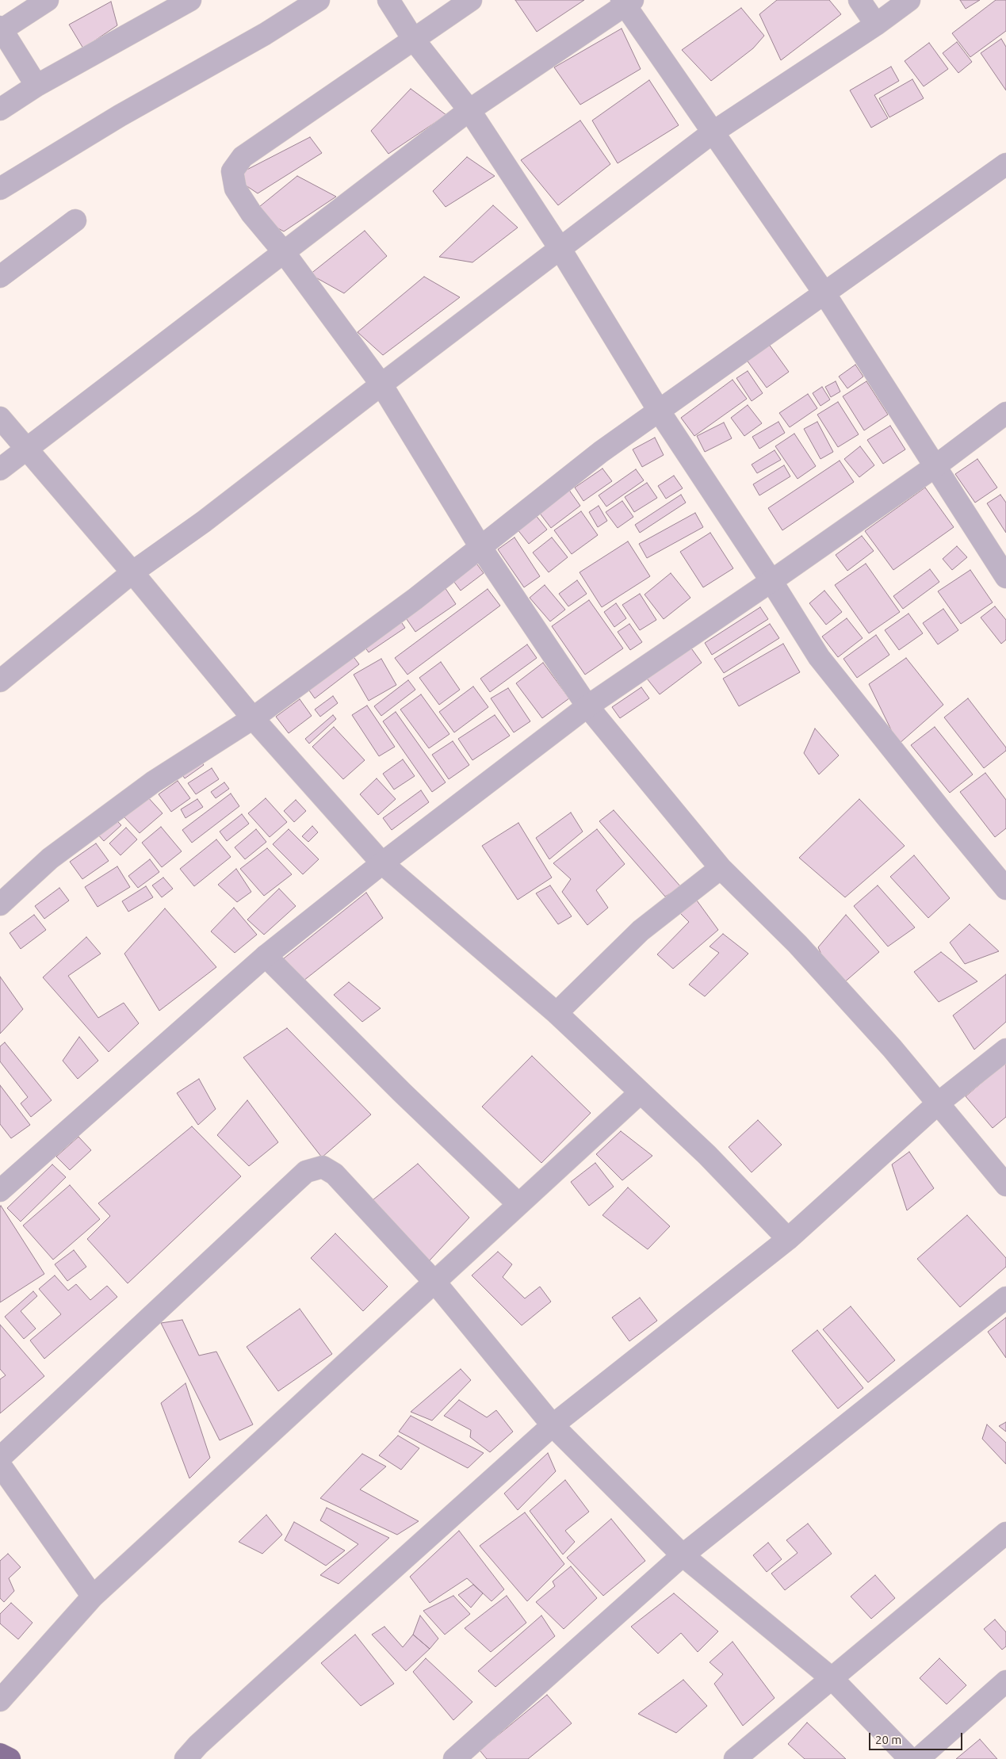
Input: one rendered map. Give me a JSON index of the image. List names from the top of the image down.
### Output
{
  "scale_bar": "20 m"
}
